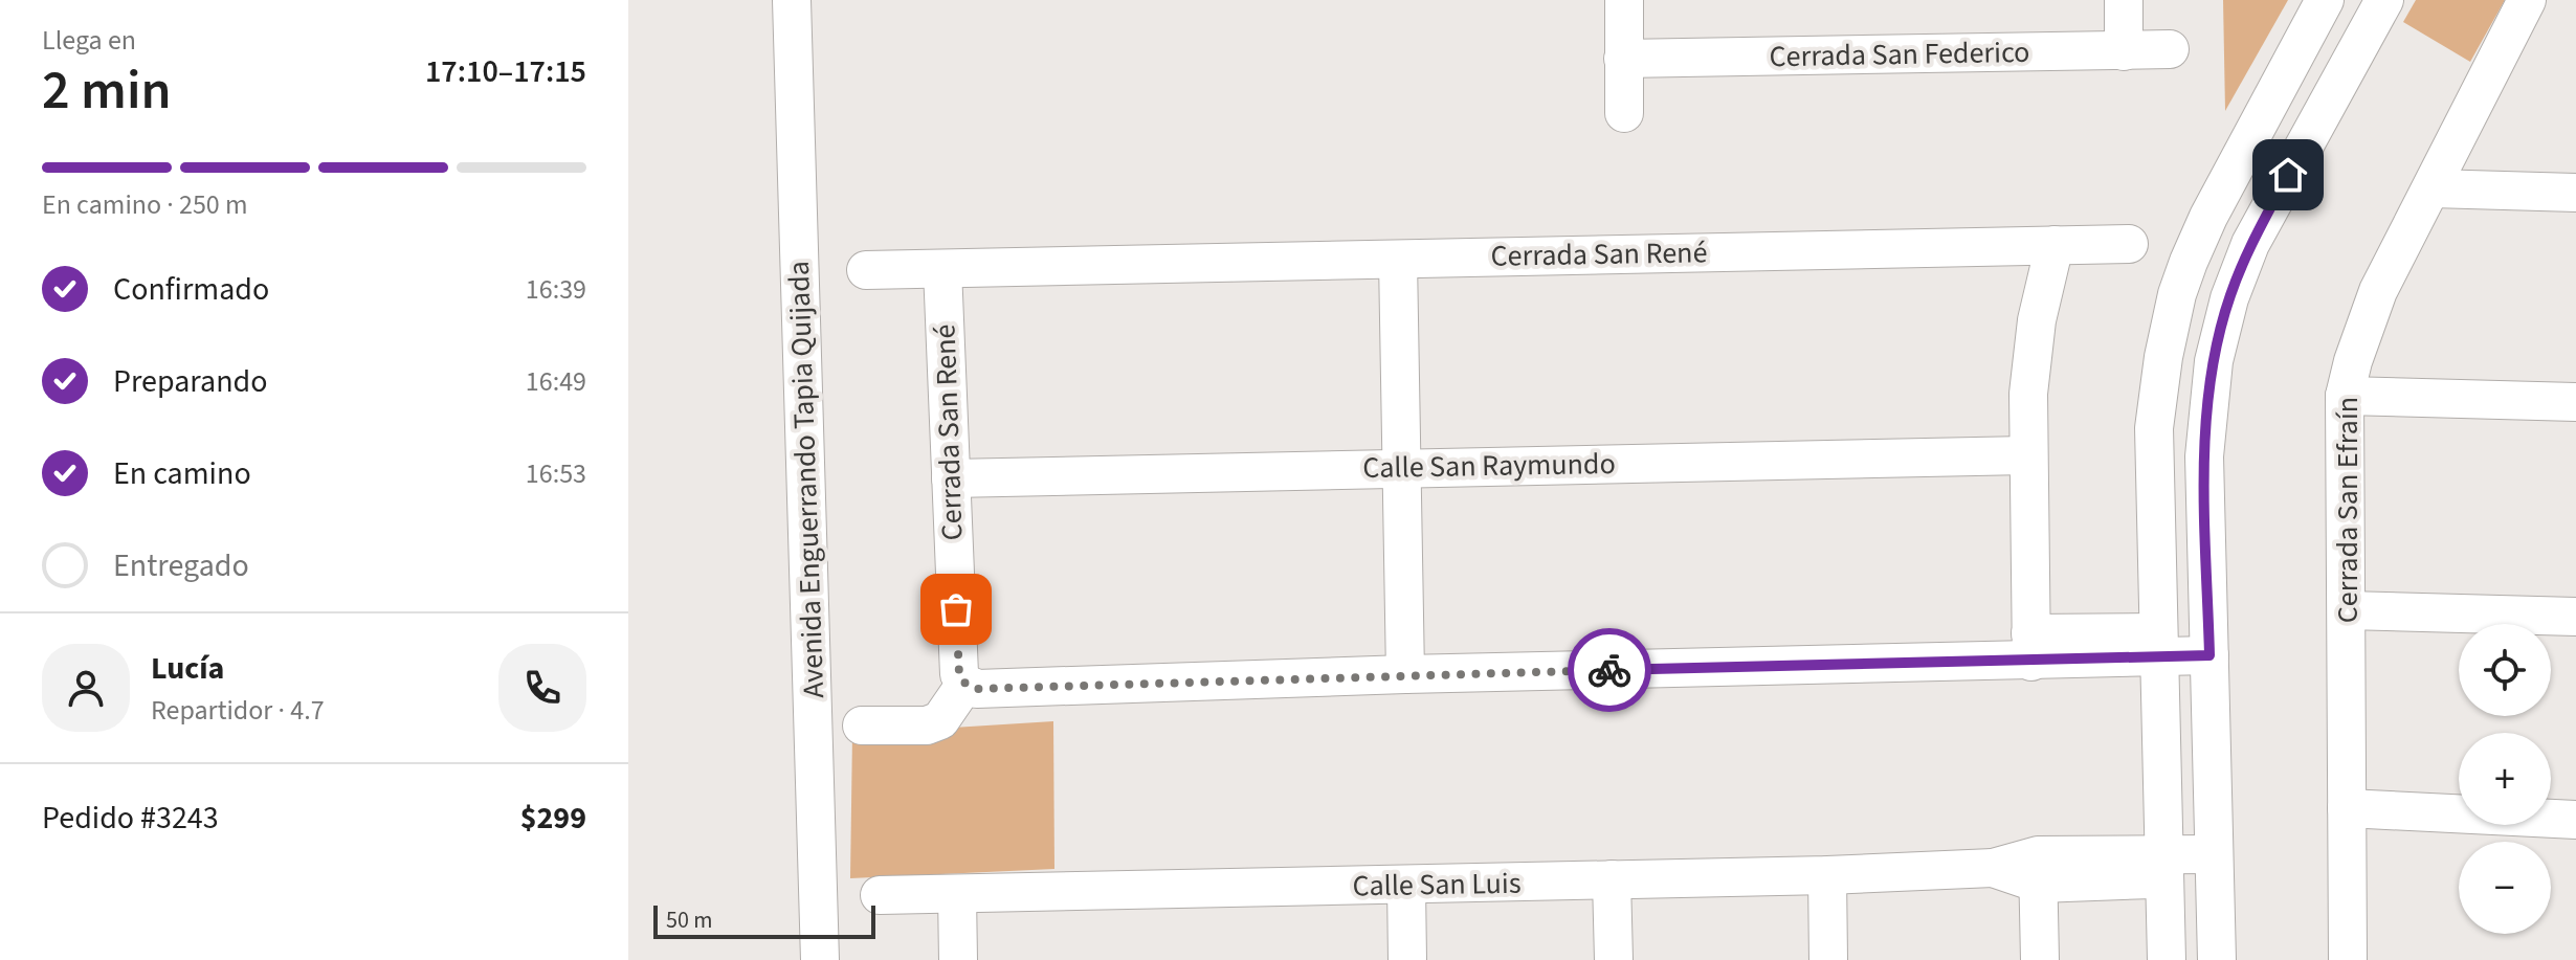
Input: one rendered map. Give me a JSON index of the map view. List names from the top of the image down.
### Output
{
  "streets": {
    "street": [
      "Cerrada San Federico",
      "Cerrada San René",
      "Calle San Raymundo",
      "Avenida Enguerrando Tapia Quijada",
      "Cerrada San Efraín",
      "Calle San Luis"
    ]
  },
  "crossings": [
    ["Cerrada San René", "Calle San Raymundo"]
  ],
  "scale_bar": "50 m",
  "page": {
    "heading": ["2 min", "Llega en", "17:10–17:15"],
    "panel": [
      "Lucía",
      "Repartidor · 4.7",
      "Pedido #3243",
      "$299"
    ],
    "bar": "En camino · 250 m",
    "list": [
      ["Confirmado", "16:39"],
      ["Preparando", "16:49"],
      ["En camino", "16:53"],
      "Entregado"
    ],
    "map_buttons": ["+", "−"],
    "scale": "50 m"
  }
}
